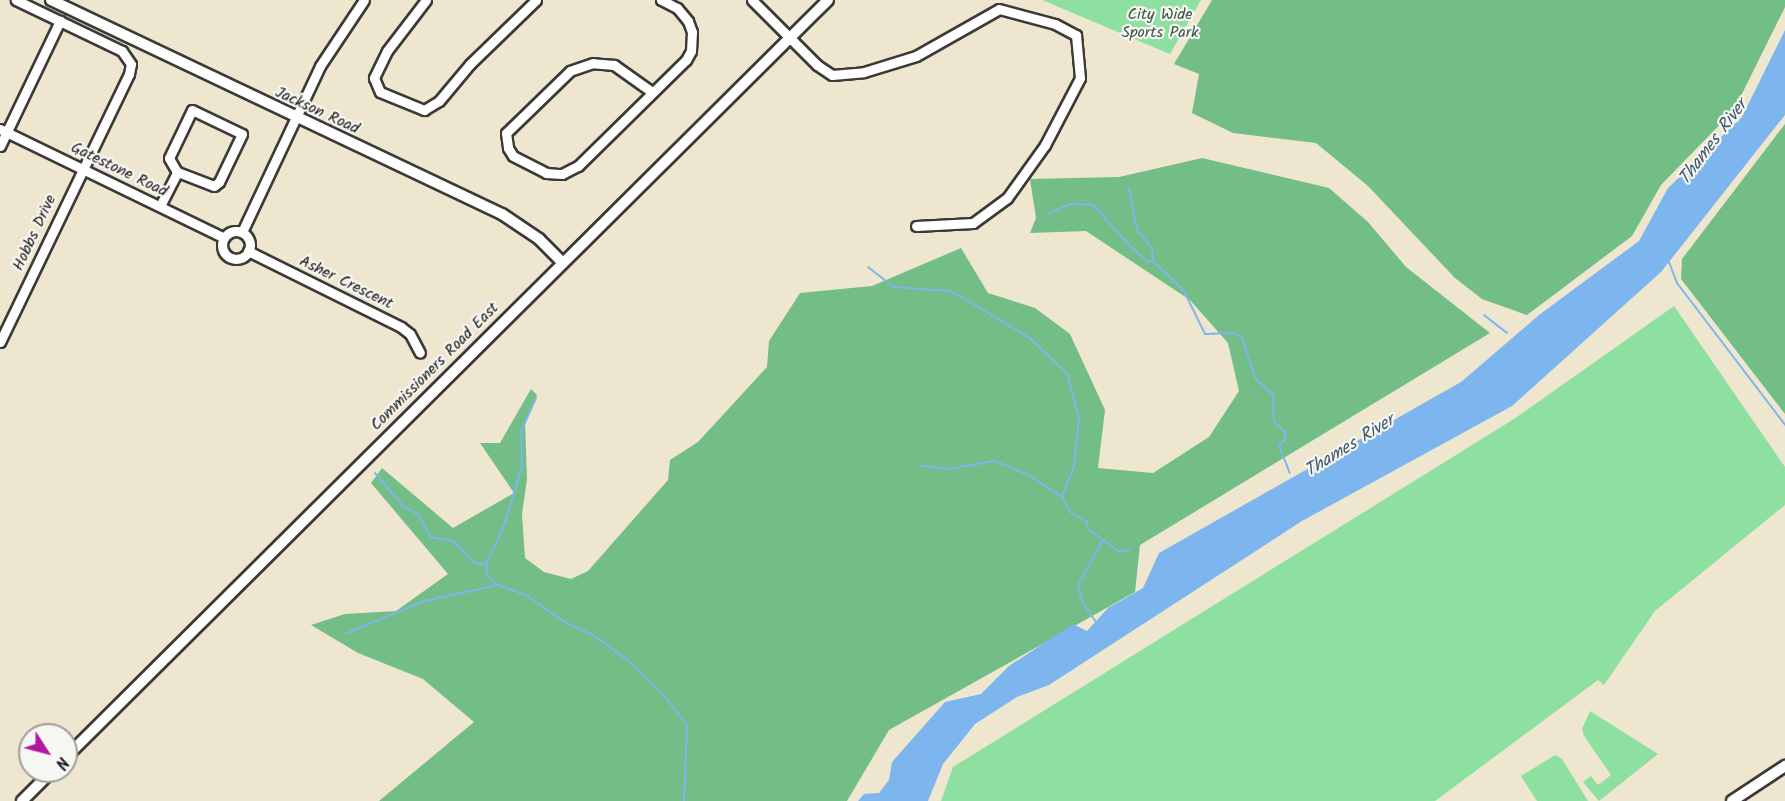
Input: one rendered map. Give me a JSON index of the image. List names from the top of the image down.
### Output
{
  "streets": {
    "main road": ["Jackson Road", "Commissioners Road East"],
    "street": ["Gatestone Road", "Hobbs Drive", "Asher Crescent"]
  },
  "crossings": [
    ["Jackson Road", "Commissioners Road East"],
    ["Gatestone Road", "Hobbs Drive"],
    ["Gatestone Road", "Asher Crescent"]
  ],
  "water": ["Thames River"],
  "parks": ["City Wide Sports Park"],
  "north": "bottom right"
}
